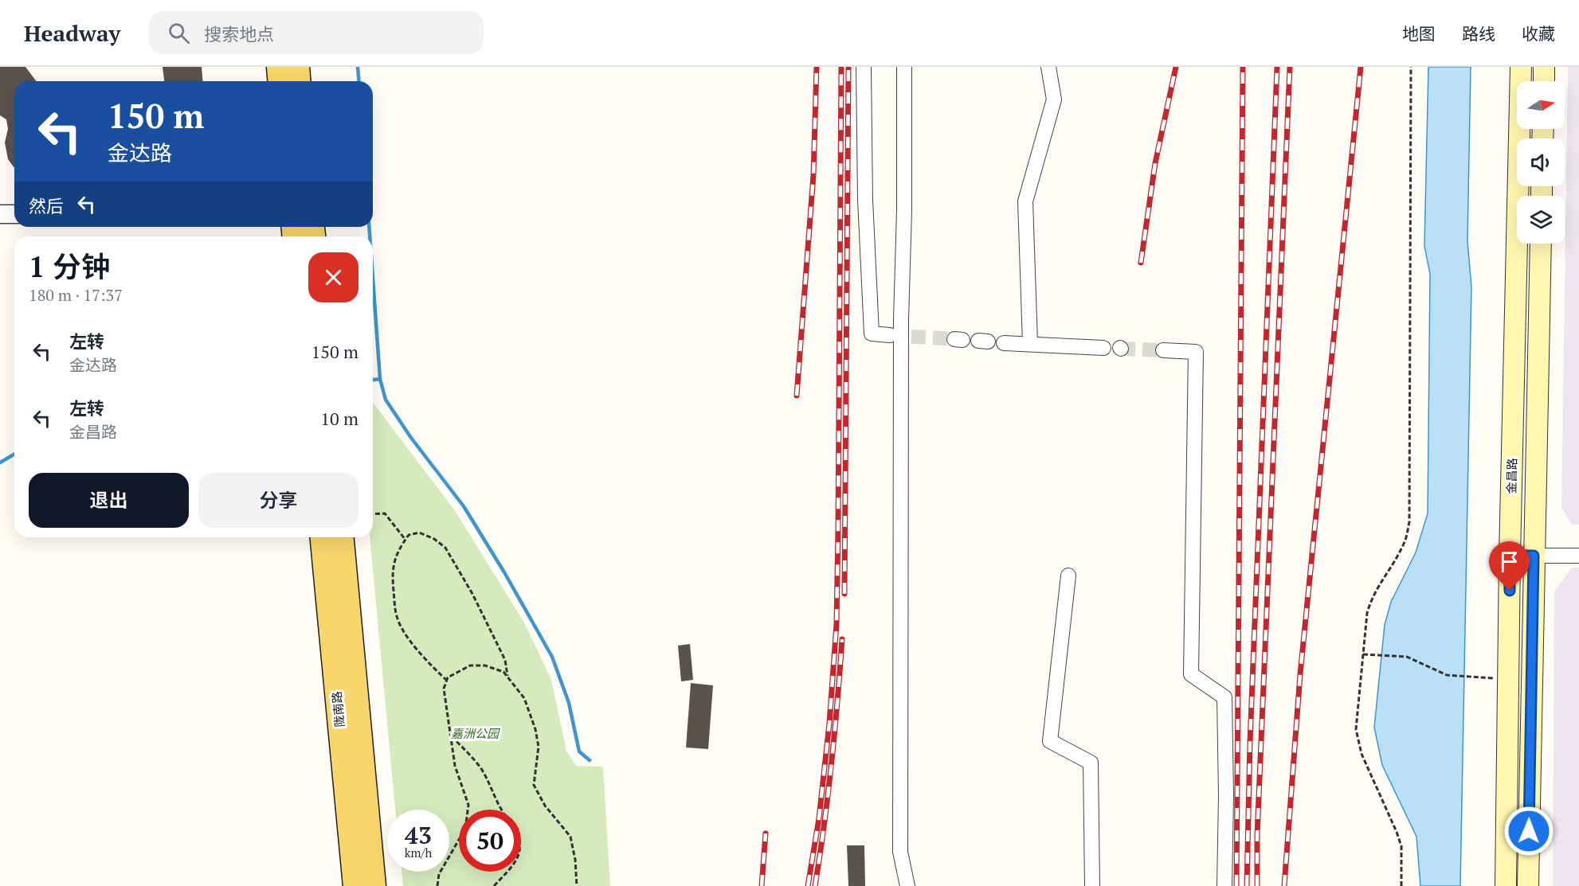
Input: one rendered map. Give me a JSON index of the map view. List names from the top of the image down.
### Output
{
  "streets": {
    "main road": ["金昌路", "陇南路"]
  },
  "parks": ["嘉洲公园"],
  "north": "right",
  "page": {
    "header": "Headway",
    "search": "搜索地点",
    "nav": ["地图", "路线", "收藏"],
    "turn": ["150 m", "金达路"],
    "then": "然后",
    "heading": ["1 分钟", "180 m · 17:37"],
    "list": [
      {
        "name": "左转",
        "note": "金达路",
        "value": "150 m"
      },
      {
        "name": "左转",
        "note": "金昌路",
        "value": "10 m"
      }
    ],
    "buttons": ["退出", "分享"],
    "speed": "43 km/h",
    "limit": "50"
  }
}
